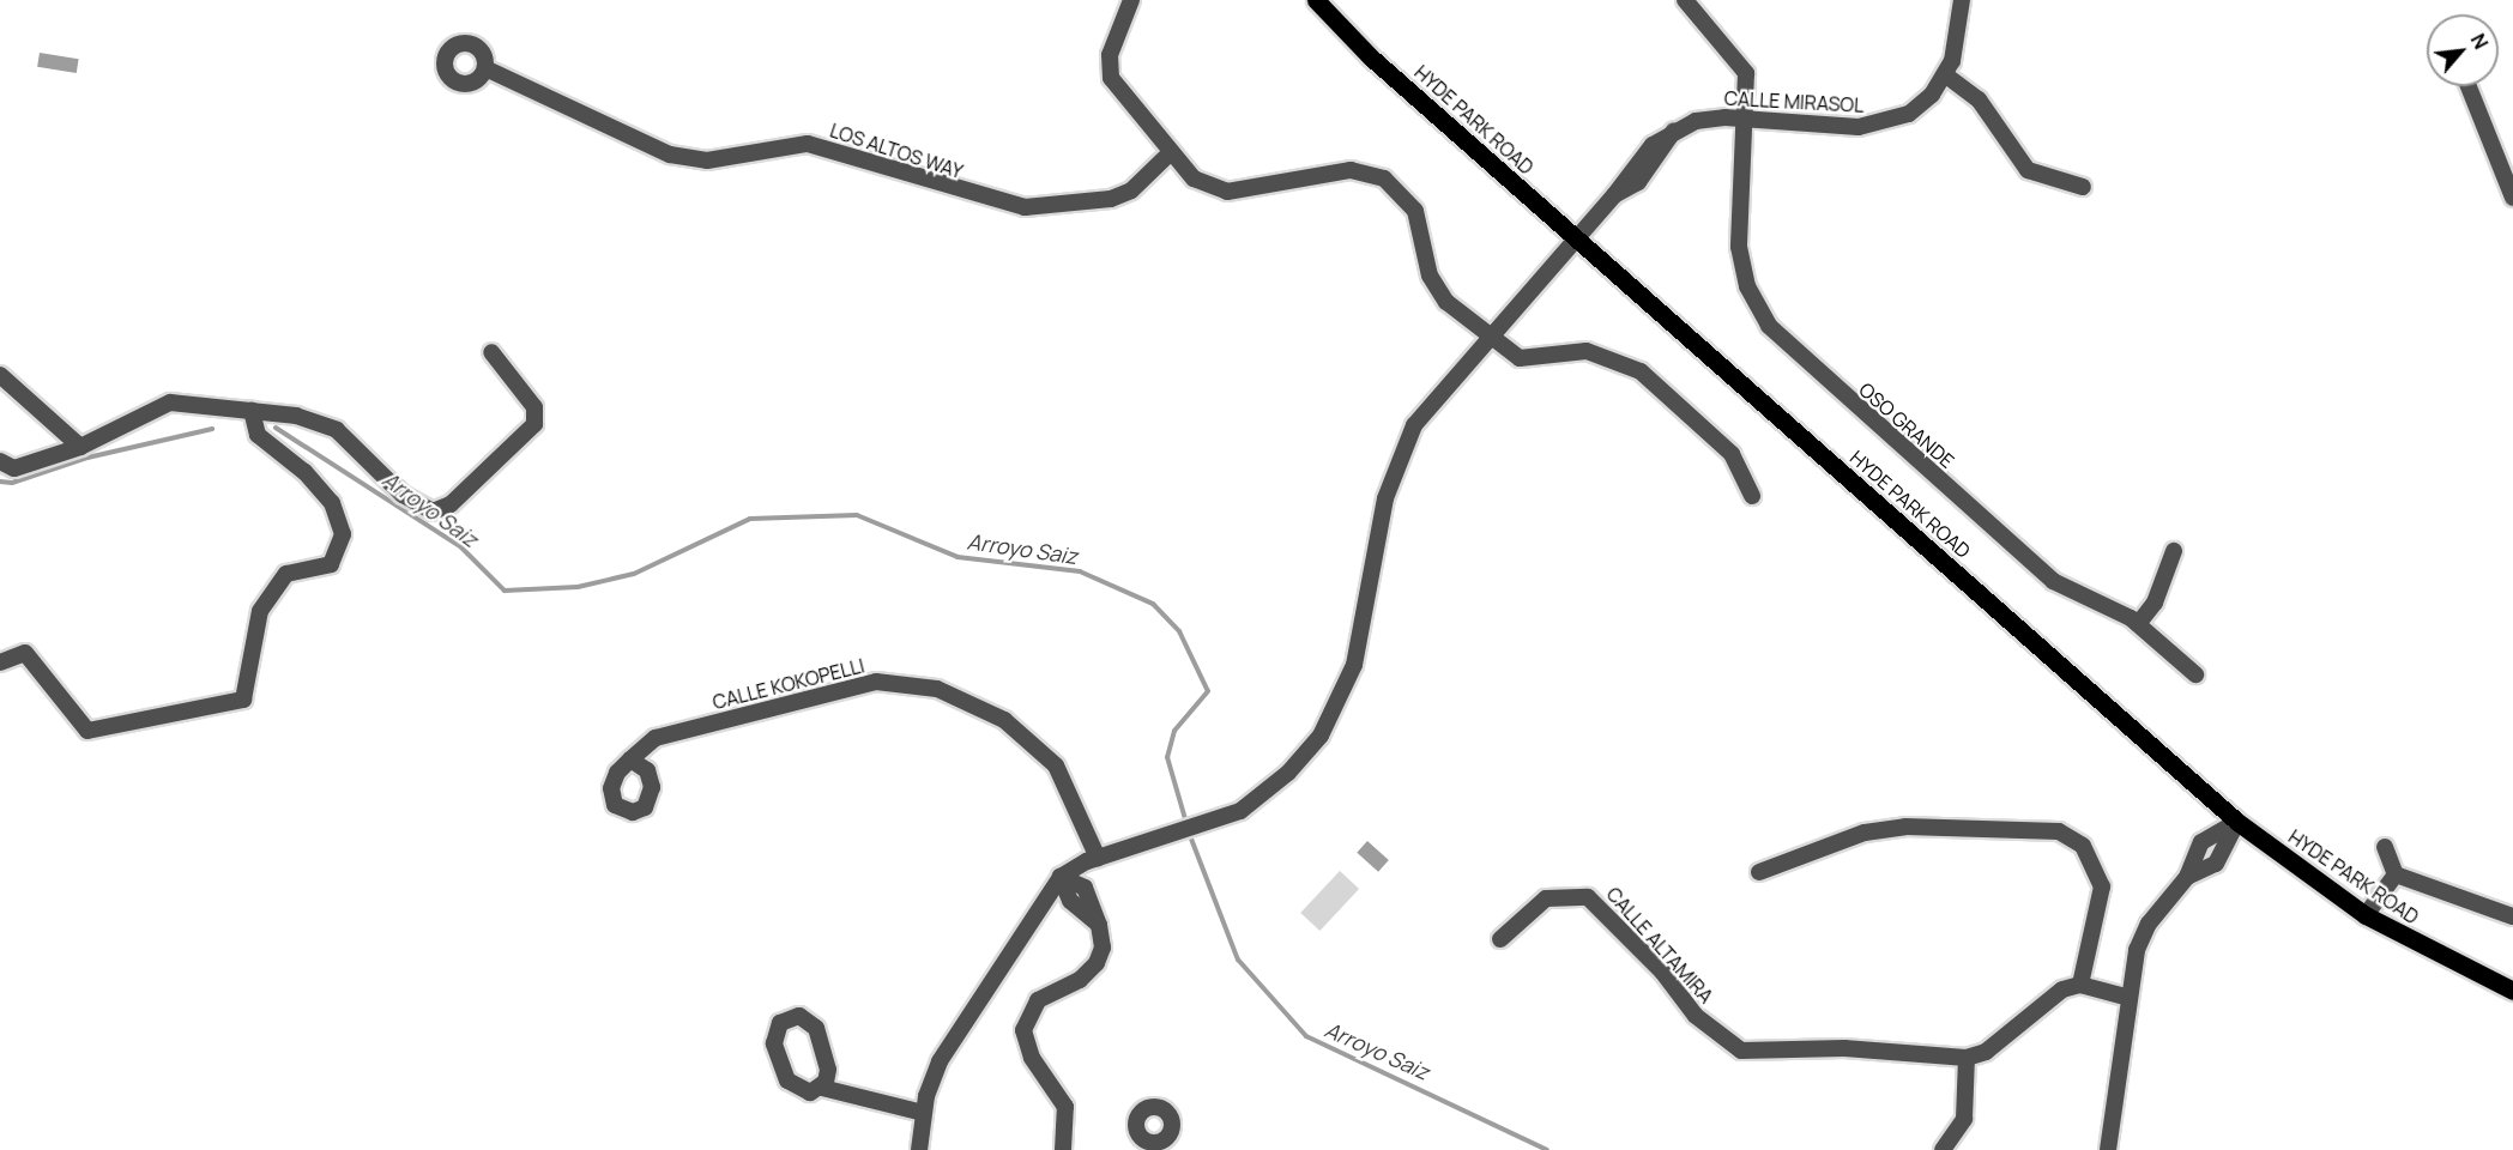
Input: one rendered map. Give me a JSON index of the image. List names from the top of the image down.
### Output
{
  "streets": {
    "main road": ["HYDE PARK ROAD"],
    "street": [
      "CALLE MIRASOL",
      "LOS ALTOS WAY",
      "OSO GRANDE",
      "CALLE KOKOPELLI",
      "CALLE ALTAMIRA"
    ]
  },
  "crossings": [
    ["CALLE MIRASOL", "HYDE PARK ROAD"],
    ["CALLE MIRASOL", "OSO GRANDE"],
    ["CALLE MIRASOL", "CALLE KOKOPELLI"]
  ],
  "water": ["Arroyo Saiz"],
  "north": "top right"
}
